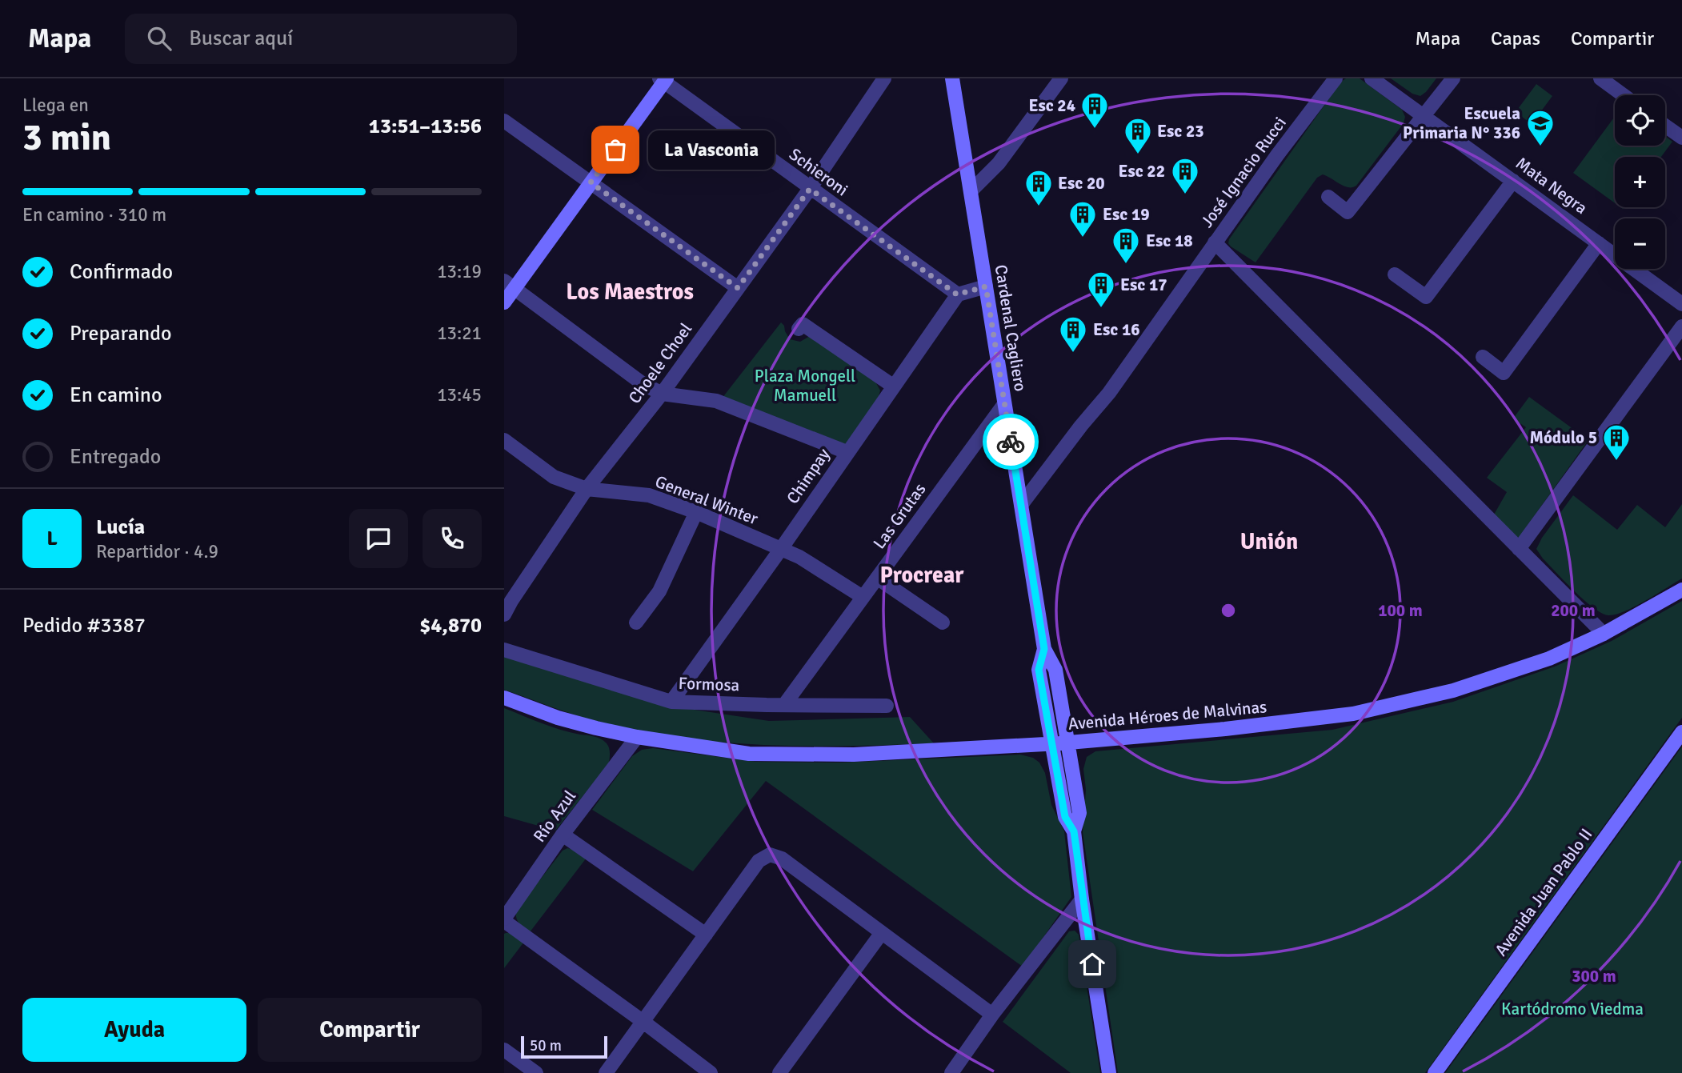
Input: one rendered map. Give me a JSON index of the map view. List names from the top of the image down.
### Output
{
  "streets": {
    "main road": ["Cardenal Cagliero", "Avenida Héroes de Malvinas", "Avenida Juan Pablo II"],
    "street": [
      "Schieroni",
      "José Ignacio Rucci",
      "Mata Negra",
      "Choele Choel",
      "Chimpay",
      "General Winter",
      "Las Grutas",
      "Formosa",
      "Río Azul"
    ]
  },
  "crossings": [
    ["Schieroni", "Choele Choel"],
    ["Schieroni", "Chimpay"],
    ["José Ignacio Rucci", "Cardenal Cagliero"],
    ["Cardenal Cagliero", "Las Grutas"],
    ["Cardenal Cagliero", "Avenida Héroes de Malvinas"],
    ["Choele Choel", "General Winter"],
    ["Chimpay", "General Winter"],
    ["Chimpay", "Formosa"],
    ["General Winter", "Las Grutas"],
    ["Las Grutas", "Formosa"],
    ["Avenida Héroes de Malvinas", "Río Azul"]
  ],
  "districts": ["Los Maestros", "Unión", "Procrear"],
  "parks": ["Plaza Mongell Mamuell", "Kartódromo Viedma"],
  "places": {
    "building": [
      "Esc 24",
      "Esc 23",
      "Esc 22",
      "Esc 20",
      "Esc 19",
      "Esc 18",
      "Esc 17",
      "Esc 16",
      "Módulo 5"
    ],
    "school or university": ["Escuela Primaria N° 336"],
    "other": ["La Vasconia"]
  },
  "scale_bar": "50 m",
  "page": {
    "header": "Mapa",
    "search": "Buscar aquí",
    "nav": ["Mapa", "Capas", "Compartir"],
    "heading": ["3 min", "Llega en", "13:51–13:56"],
    "panel": [
      "Lucía",
      "Repartidor · 4.9",
      "Pedido #3387",
      "$4,870"
    ],
    "map_buttons": ["+", "−"],
    "bubble": "La Vasconia",
    "bar": "En camino · 310 m",
    "list": [
      ["Confirmado", "13:19"],
      ["Preparando", "13:21"],
      ["En camino", "13:45"],
      "Entregado"
    ],
    "round": "L",
    "buttons": ["Ayuda", "Compartir"],
    "scale": "50 m"
  },
  "rings": ["100 m", "200 m", "300 m"]
}
